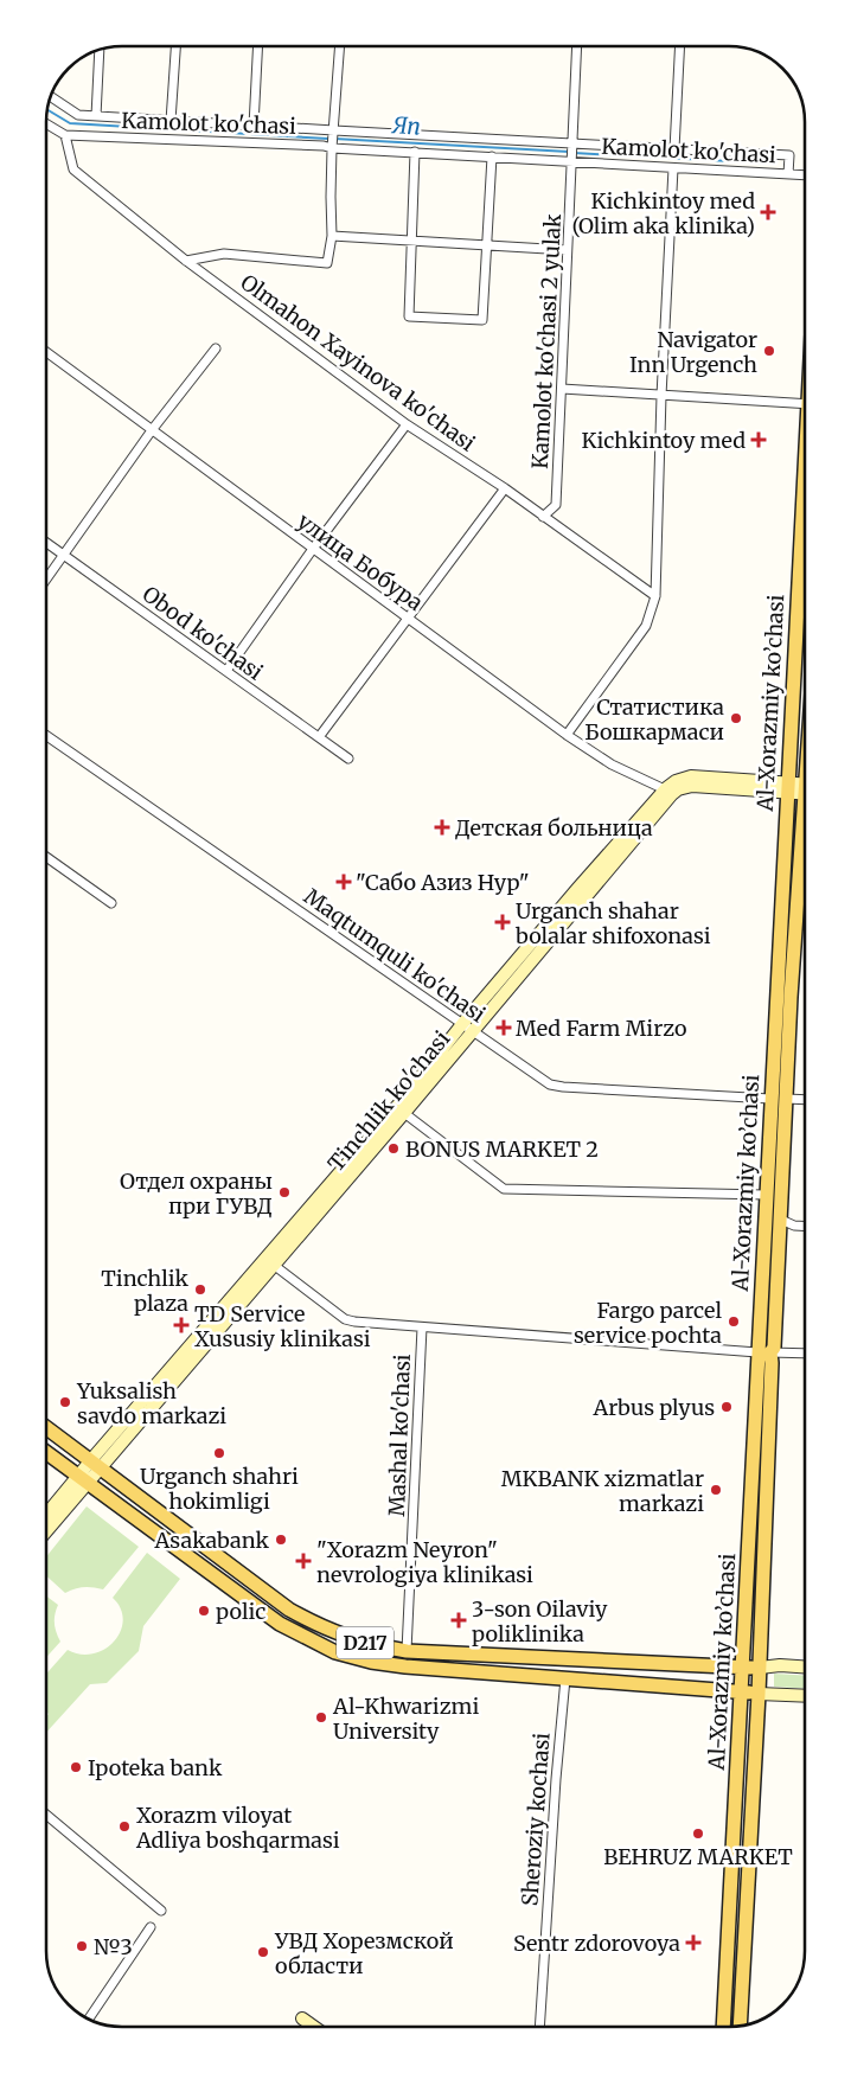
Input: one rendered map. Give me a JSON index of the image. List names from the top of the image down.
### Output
{
  "streets": {
    "main road": ["Al-Xorazmiy ko’chasi", "Tinchlik ko'chasi", "D217"],
    "street": [
      "Kamolot ko'chasi",
      "Kamolot ko'chasi 2 yulak",
      "Olmahon Xayinova ko'chasi",
      "улица Бобура",
      "Obod ko'chasi",
      "Maqtumquli ko'chasi",
      "Mashal ko'chasi",
      "Sheroziy kochasi"
    ]
  },
  "crossings": [
    ["Kamolot ko'chasi", "Kamolot ko'chasi 2 yulak"],
    ["Kamolot ko'chasi", "Olmahon Xayinova ko'chasi"],
    ["Kamolot ko'chasi 2 yulak", "Olmahon Xayinova ko'chasi"],
    ["улица Бобура", "Tinchlik ko'chasi"],
    ["Al-Xorazmiy ko’chasi", "Maqtumquli ko'chasi"],
    ["Al-Xorazmiy ko’chasi", "Tinchlik ko'chasi"],
    ["Al-Xorazmiy ko’chasi", "D217"],
    ["Maqtumquli ko'chasi", "Tinchlik ko'chasi"],
    ["Tinchlik ko'chasi", "D217"],
    ["Mashal ko'chasi", "D217"],
    ["D217", "Sheroziy kochasi"]
  ],
  "water": ["Яп"],
  "places": {
    "health": [
      "Kichkintoy med (Olim aka klinika)",
      "Kichkintoy med",
      "Детская больница",
      "\"Сабо Азиз Нур\"",
      "Urganch shahar bolalar shifoxonasi",
      "Med Farm Mirzo",
      "TD Service Xususiy klinikasi",
      "\"Xorazm Neyron\" nevrologiya klinikasi",
      "3-son Oilaviy poliklinika",
      "Sentr zdorovoya"
    ],
    "other": [
      "Navigator Inn Urgench",
      "Статистика Бошкармаси",
      "BONUS MARKET 2",
      "Отдел охраны при ГУВД",
      "Tinchlik plaza",
      "Fargo parcel service pochta",
      "Yuksalish savdo markazi",
      "Arbus plyus",
      "Urganch shahri hokimligi",
      "MKBANK xizmatlar markazi",
      "Asakabank",
      "polic",
      "Al-Khwarizmi University",
      "Ipoteka bank",
      "Xorazm viloyat Adliya boshqarmasi",
      "BEHRUZ MARKET",
      "№3",
      "УВД Хорезмской области"
    ]
  }
}
